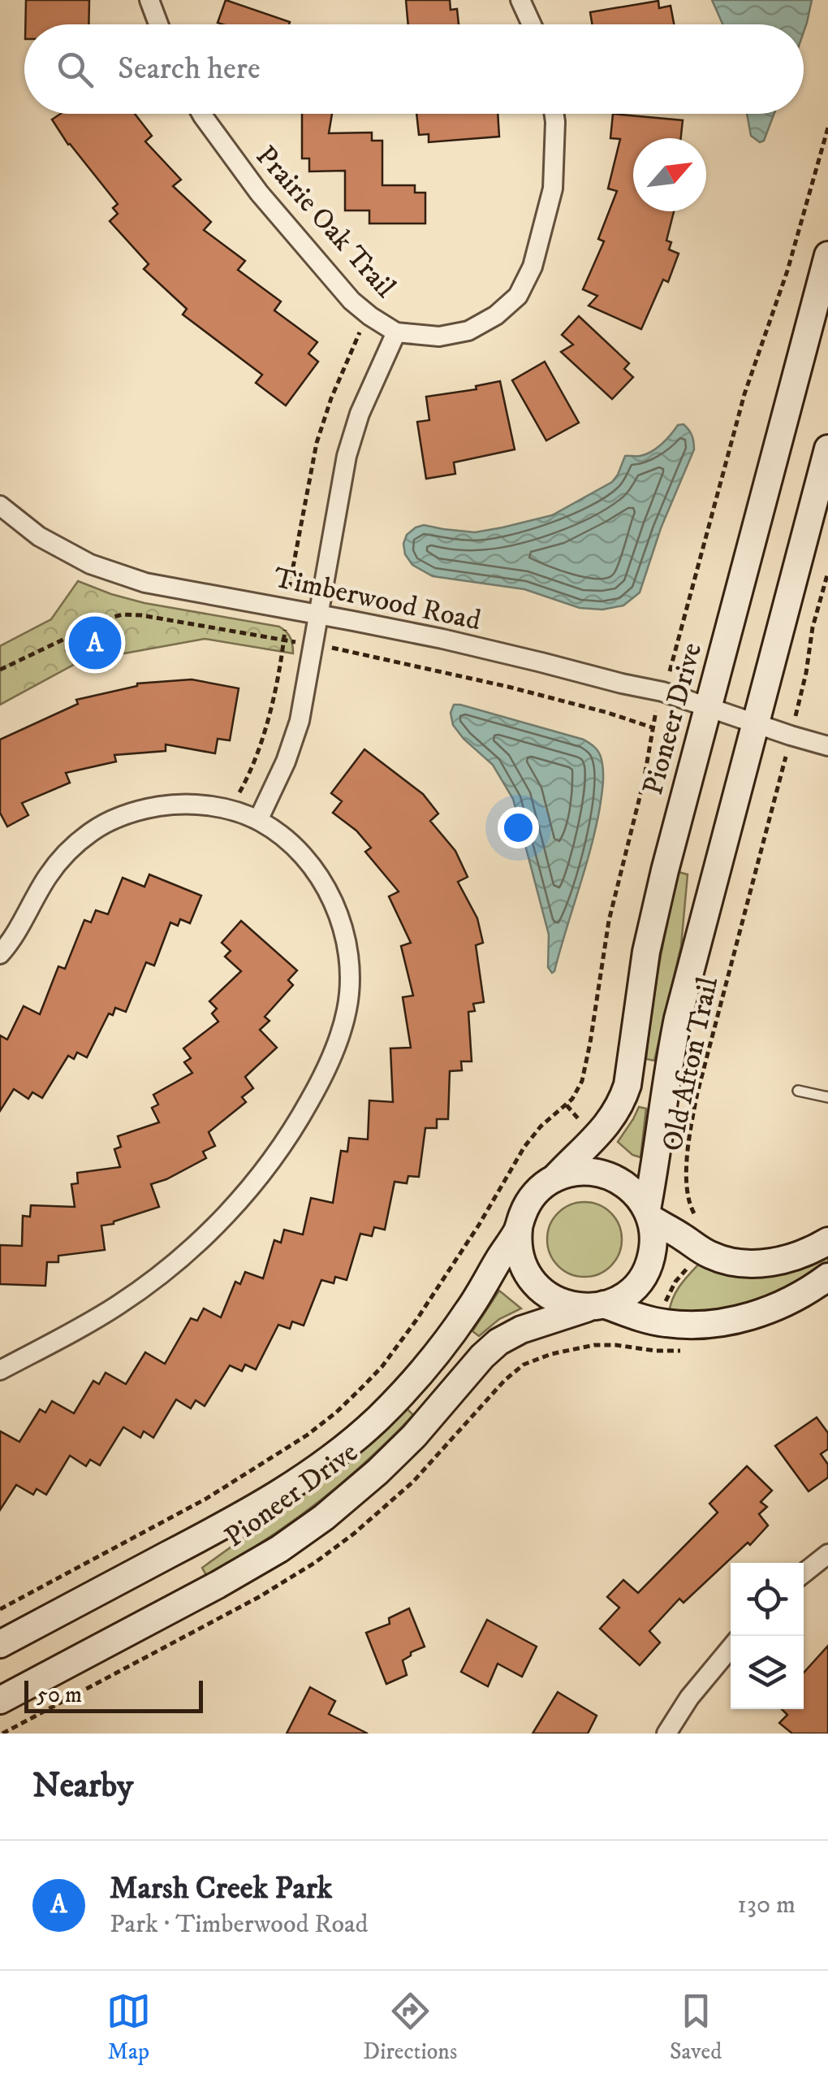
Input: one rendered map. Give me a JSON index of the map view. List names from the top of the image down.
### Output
{
  "streets": {
    "street": ["Prairie Oak Trail", "Timberwood Road", "Pioneer Drive"],
    "path": ["Old Afton Trail"]
  },
  "crossings": [
    ["Prairie Oak Trail", "Timberwood Road"],
    ["Timberwood Road", "Pioneer Drive"]
  ],
  "scale_bar": "50 m",
  "north": "top right",
  "page": {
    "search": "Search here",
    "pins": "A",
    "scale": "50 m",
    "heading": "Nearby",
    "list": [
      {
        "mark": "A",
        "name": "Marsh Creek Park",
        "note": "Park · Timberwood Road",
        "value": "130 m"
      }
    ],
    "nav": ["Map", "Directions", "Saved"]
  }
}
